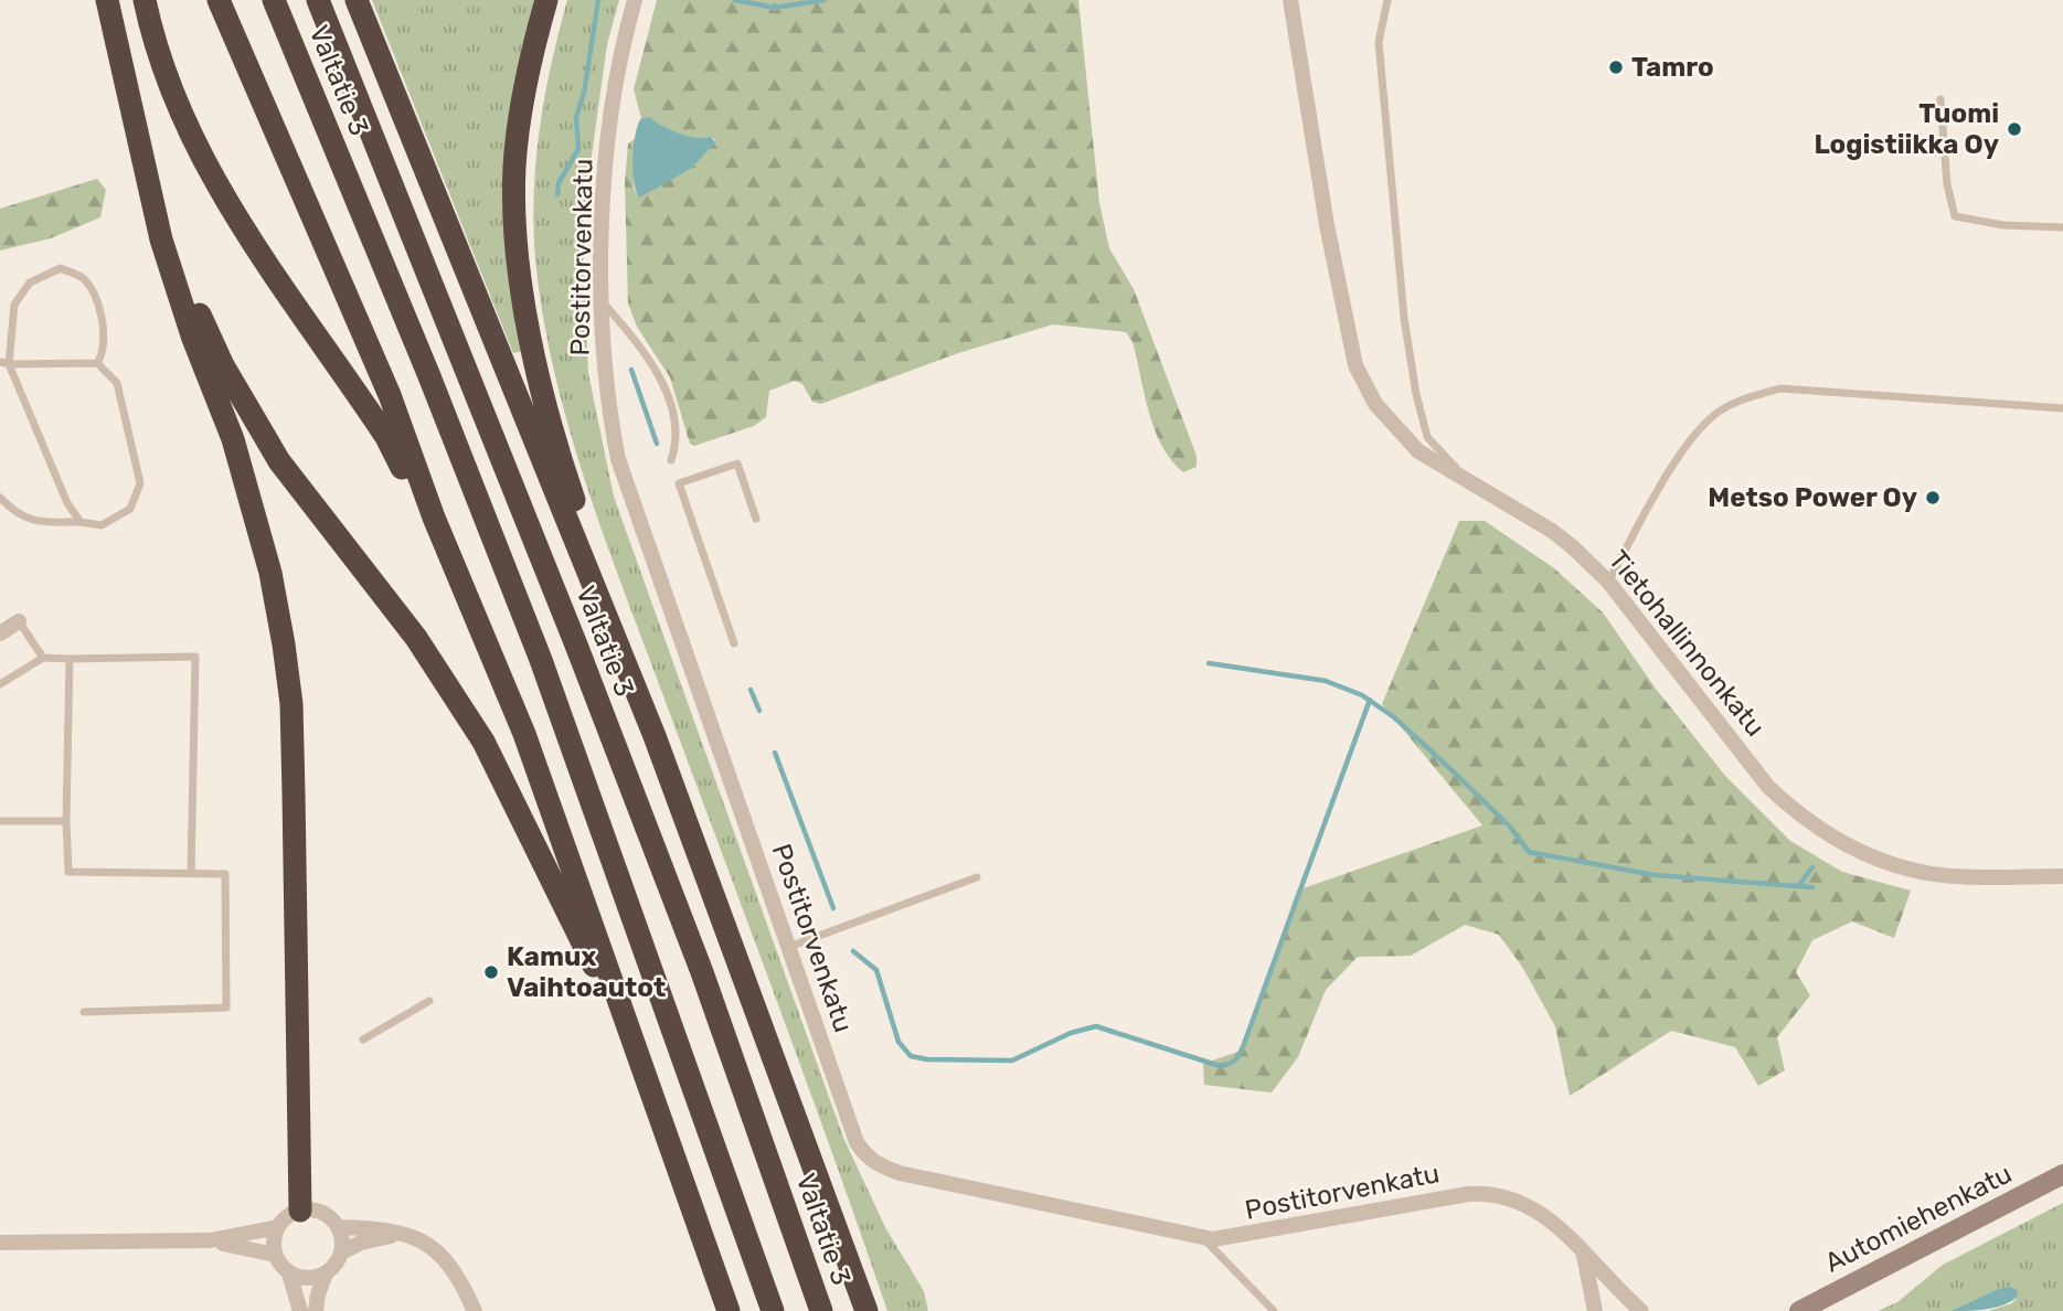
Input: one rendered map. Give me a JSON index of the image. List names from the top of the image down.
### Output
{
  "streets": {
    "highway": ["Valtatie 3"],
    "main road": ["Automiehenkatu"],
    "street": ["Postitorvenkatu", "Tietohallinnonkatu"]
  },
  "places": [
    "Tamro",
    "Tuomi Logistiikka Oy",
    "Metso Power Oy",
    "Kamux Vaihtoautot"
  ]
}
